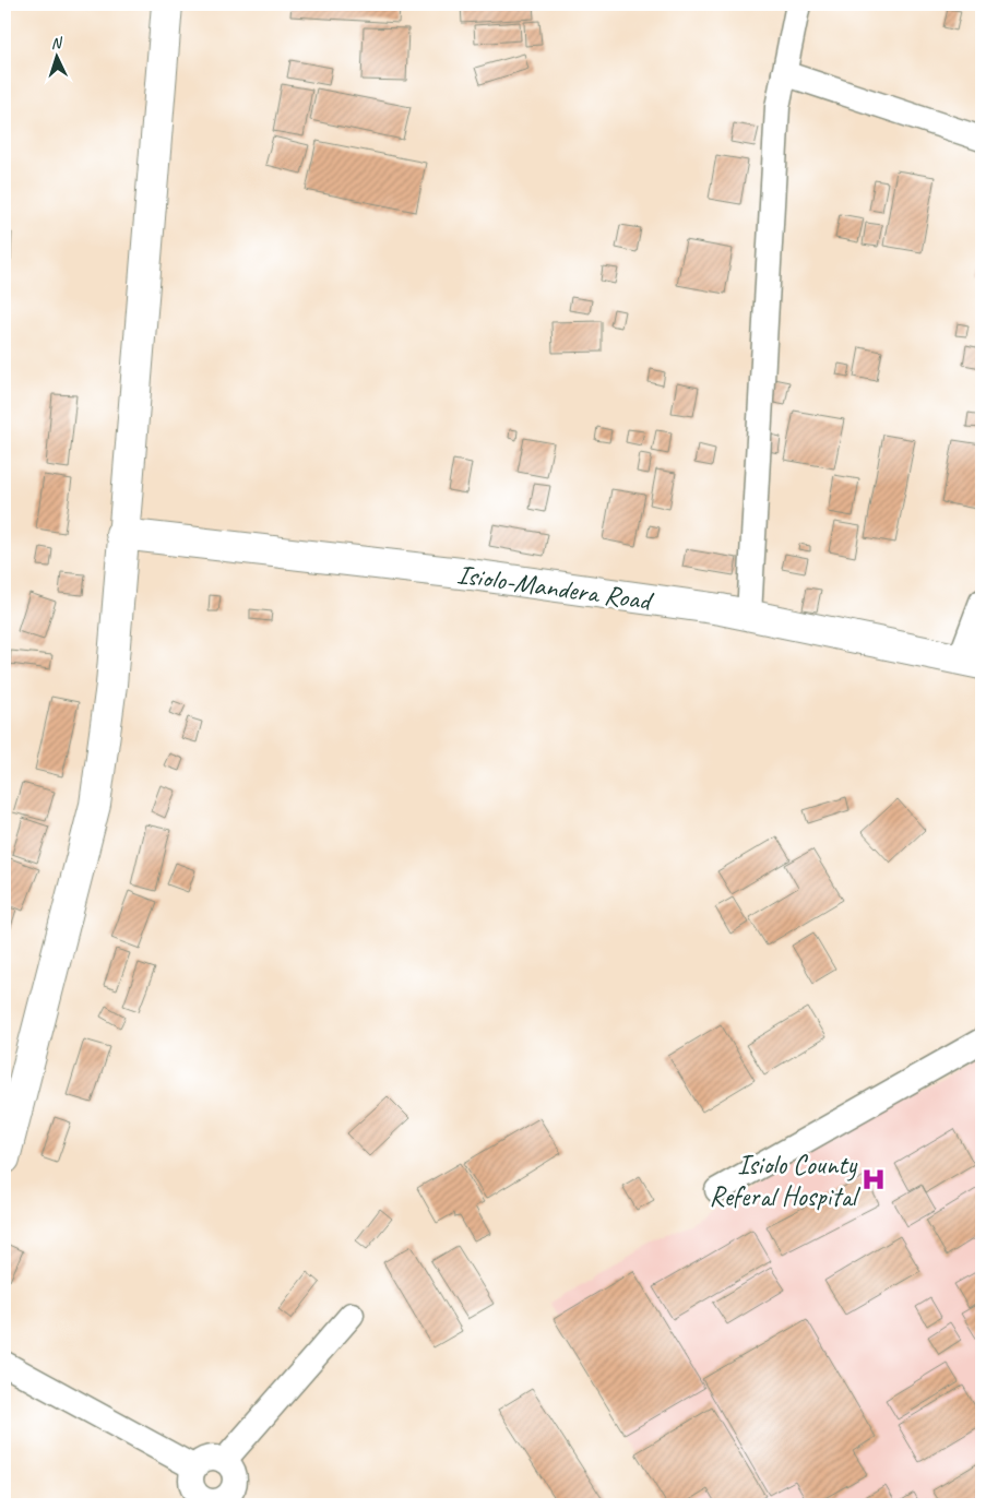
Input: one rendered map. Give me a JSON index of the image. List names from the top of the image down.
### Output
{
  "streets": {
    "highway": ["Isiolo-Mandera Road"]
  },
  "places": {
    "hospital": ["Isiolo County Referal Hospital"]
  },
  "north": "top"
}
